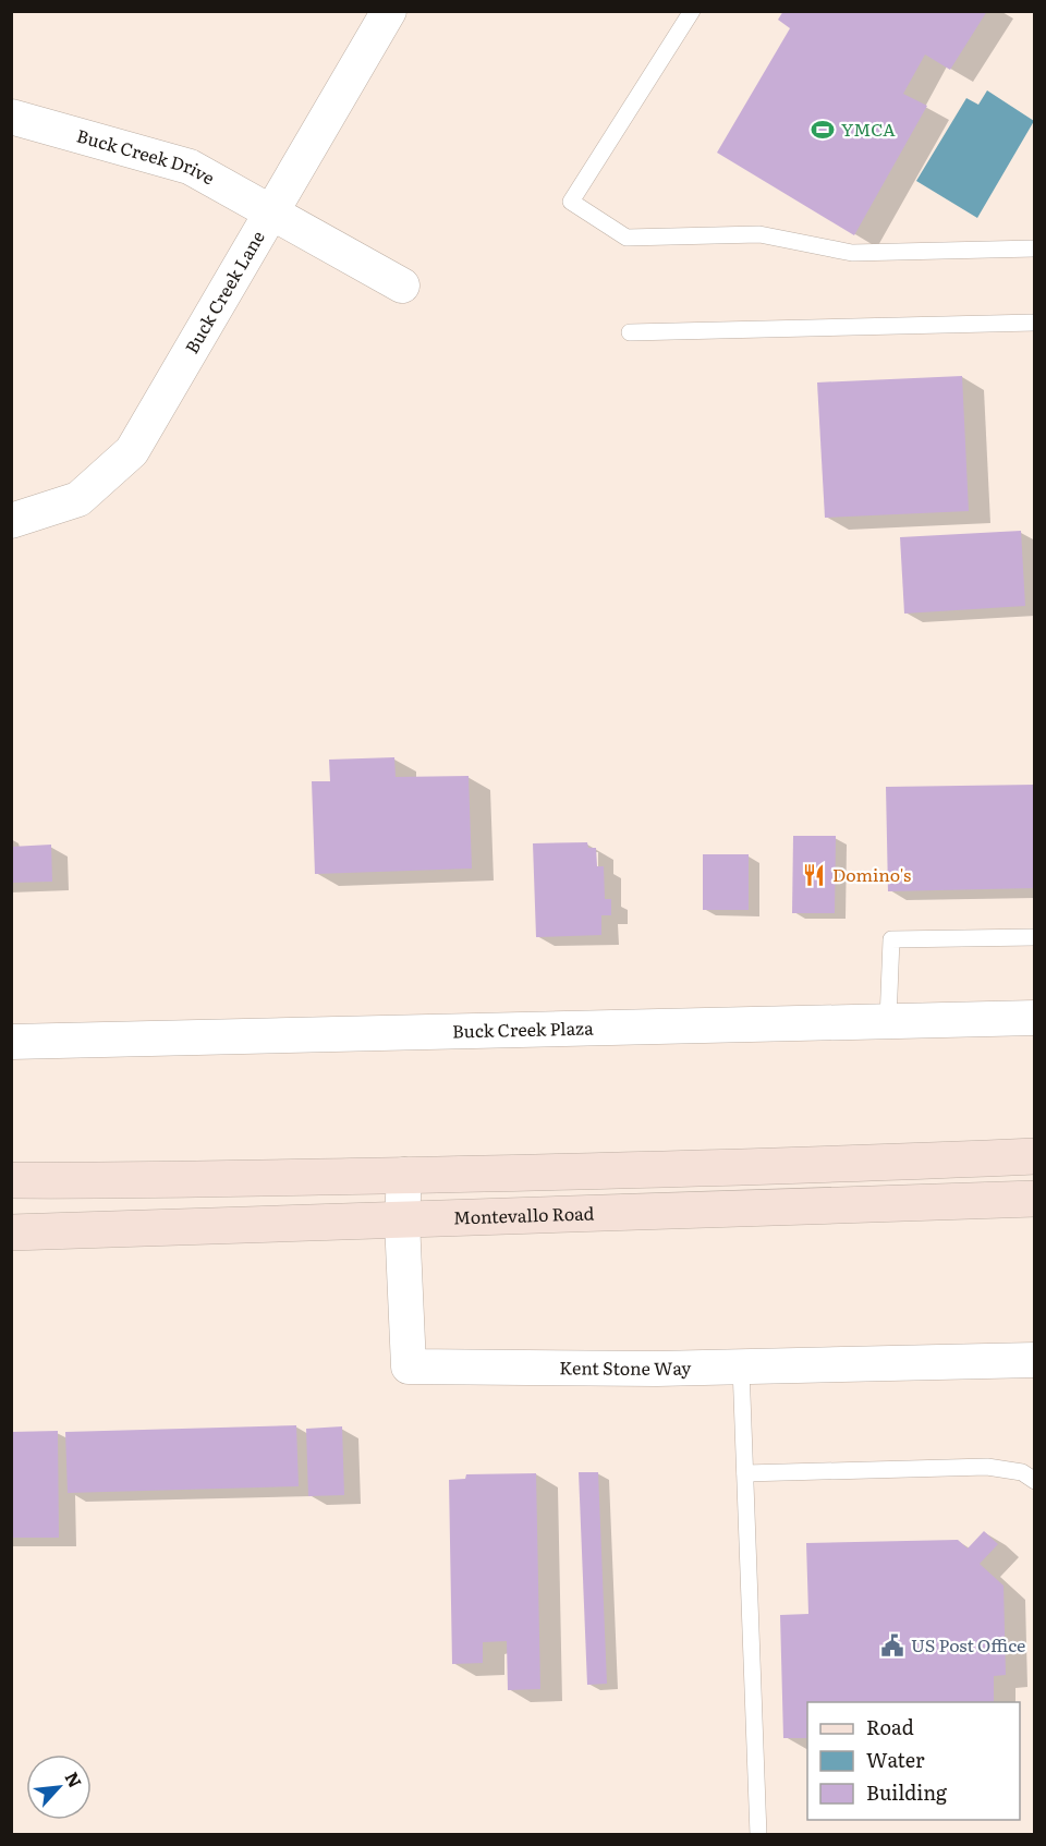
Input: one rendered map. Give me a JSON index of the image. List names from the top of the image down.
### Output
{
  "streets": {
    "main road": ["Montevallo Road"],
    "street": [
      "Buck Creek Drive",
      "Buck Creek Lane",
      "Buck Creek Plaza",
      "Kent Stone Way"
    ]
  },
  "crossings": [
    ["Buck Creek Drive", "Buck Creek Lane"],
    ["Montevallo Road", "Kent Stone Way"]
  ],
  "places": {
    "sports": ["YMCA"],
    "restaurant": ["Domino's"],
    "public building": ["US Post Office"]
  },
  "legend": ["Road", "Water", "Building"],
  "north": "top right"
}
